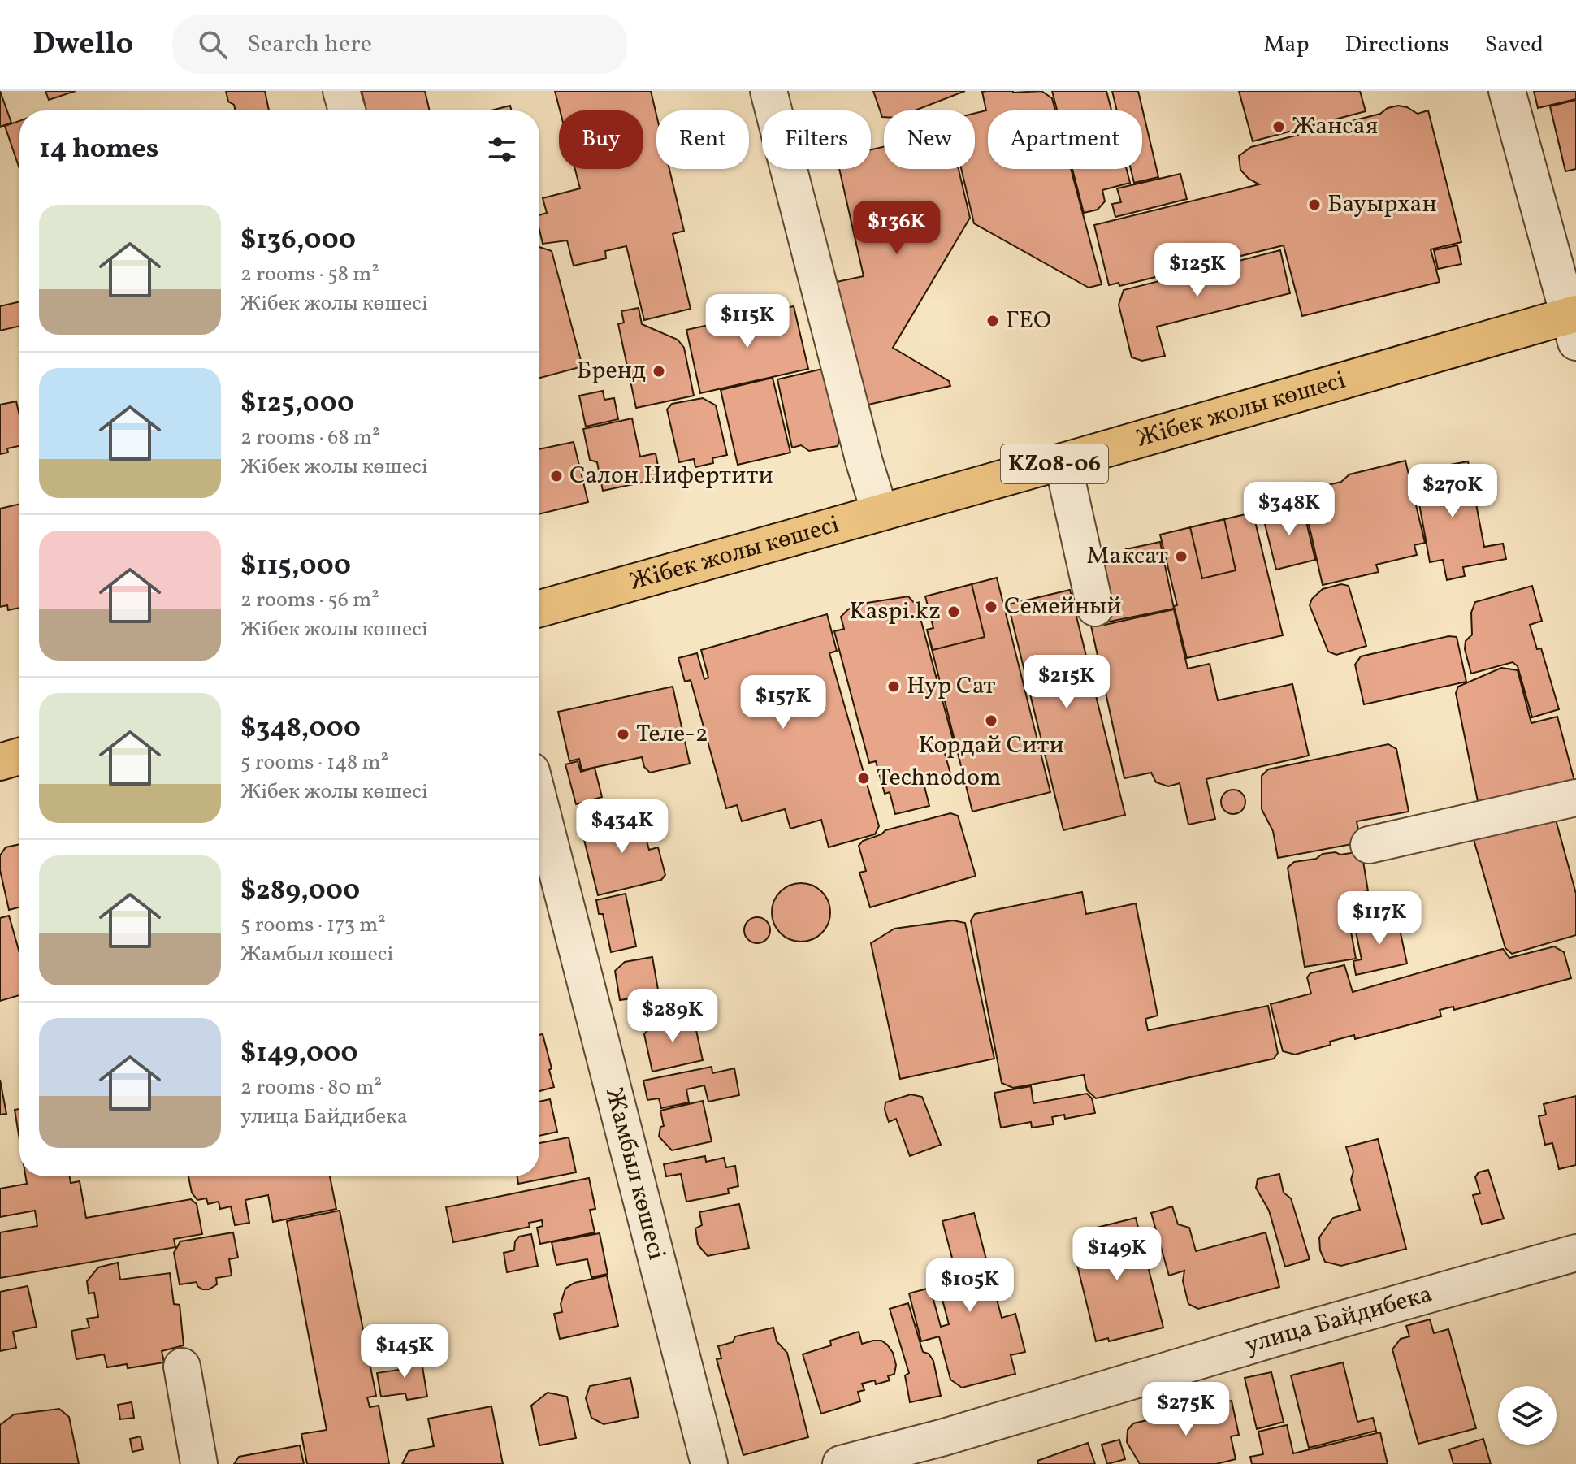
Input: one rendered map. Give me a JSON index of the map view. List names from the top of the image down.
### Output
{
  "streets": {
    "highway": ["Жібек жолы көшесі", "KZ08-06"],
    "street": ["Жамбыл көшесі", "улица Байдибека"]
  },
  "places": [
    "Жансая",
    "Бауырхан",
    "ГЕО",
    "Бренд",
    "Салон Нифертити",
    "Максат",
    "Семейный",
    "Kaspi.kz",
    "Нур Сат",
    "Кордай Сити",
    "Теле-2",
    "Technodom"
  ],
  "page": {
    "header": "Dwello",
    "search": "Search here",
    "nav": ["Map", "Directions", "Saved"],
    "chip": [
      "Buy",
      "Rent",
      "Filters",
      "New",
      "Apartment"
    ],
    "heading": "14 homes",
    "list": [
      {
        "name": "$136,000",
        "note": "2 rooms · 58 m² · Жібек жолы көшесі"
      },
      {
        "name": "$125,000",
        "note": "2 rooms · 68 m² · Жібек жолы көшесі"
      },
      {
        "name": "$115,000",
        "note": "2 rooms · 56 m² · Жібек жолы көшесі"
      },
      {
        "name": "$348,000",
        "note": "5 rooms · 148 m² · Жібек жолы көшесі"
      },
      {
        "name": "$289,000",
        "note": "5 rooms · 173 m² · Жамбыл көшесі"
      },
      {
        "name": "$149,000",
        "note": "2 rooms · 80 m² · улица Байдибека"
      }
    ],
    "price": [
      "$136K",
      "$125K",
      "$115K",
      "$270K",
      "$348K",
      "$215K",
      "$157K",
      "$434K",
      "$117K",
      "$289K",
      "$149K",
      "$105K",
      "$145K",
      "$275K"
    ]
  }
}
